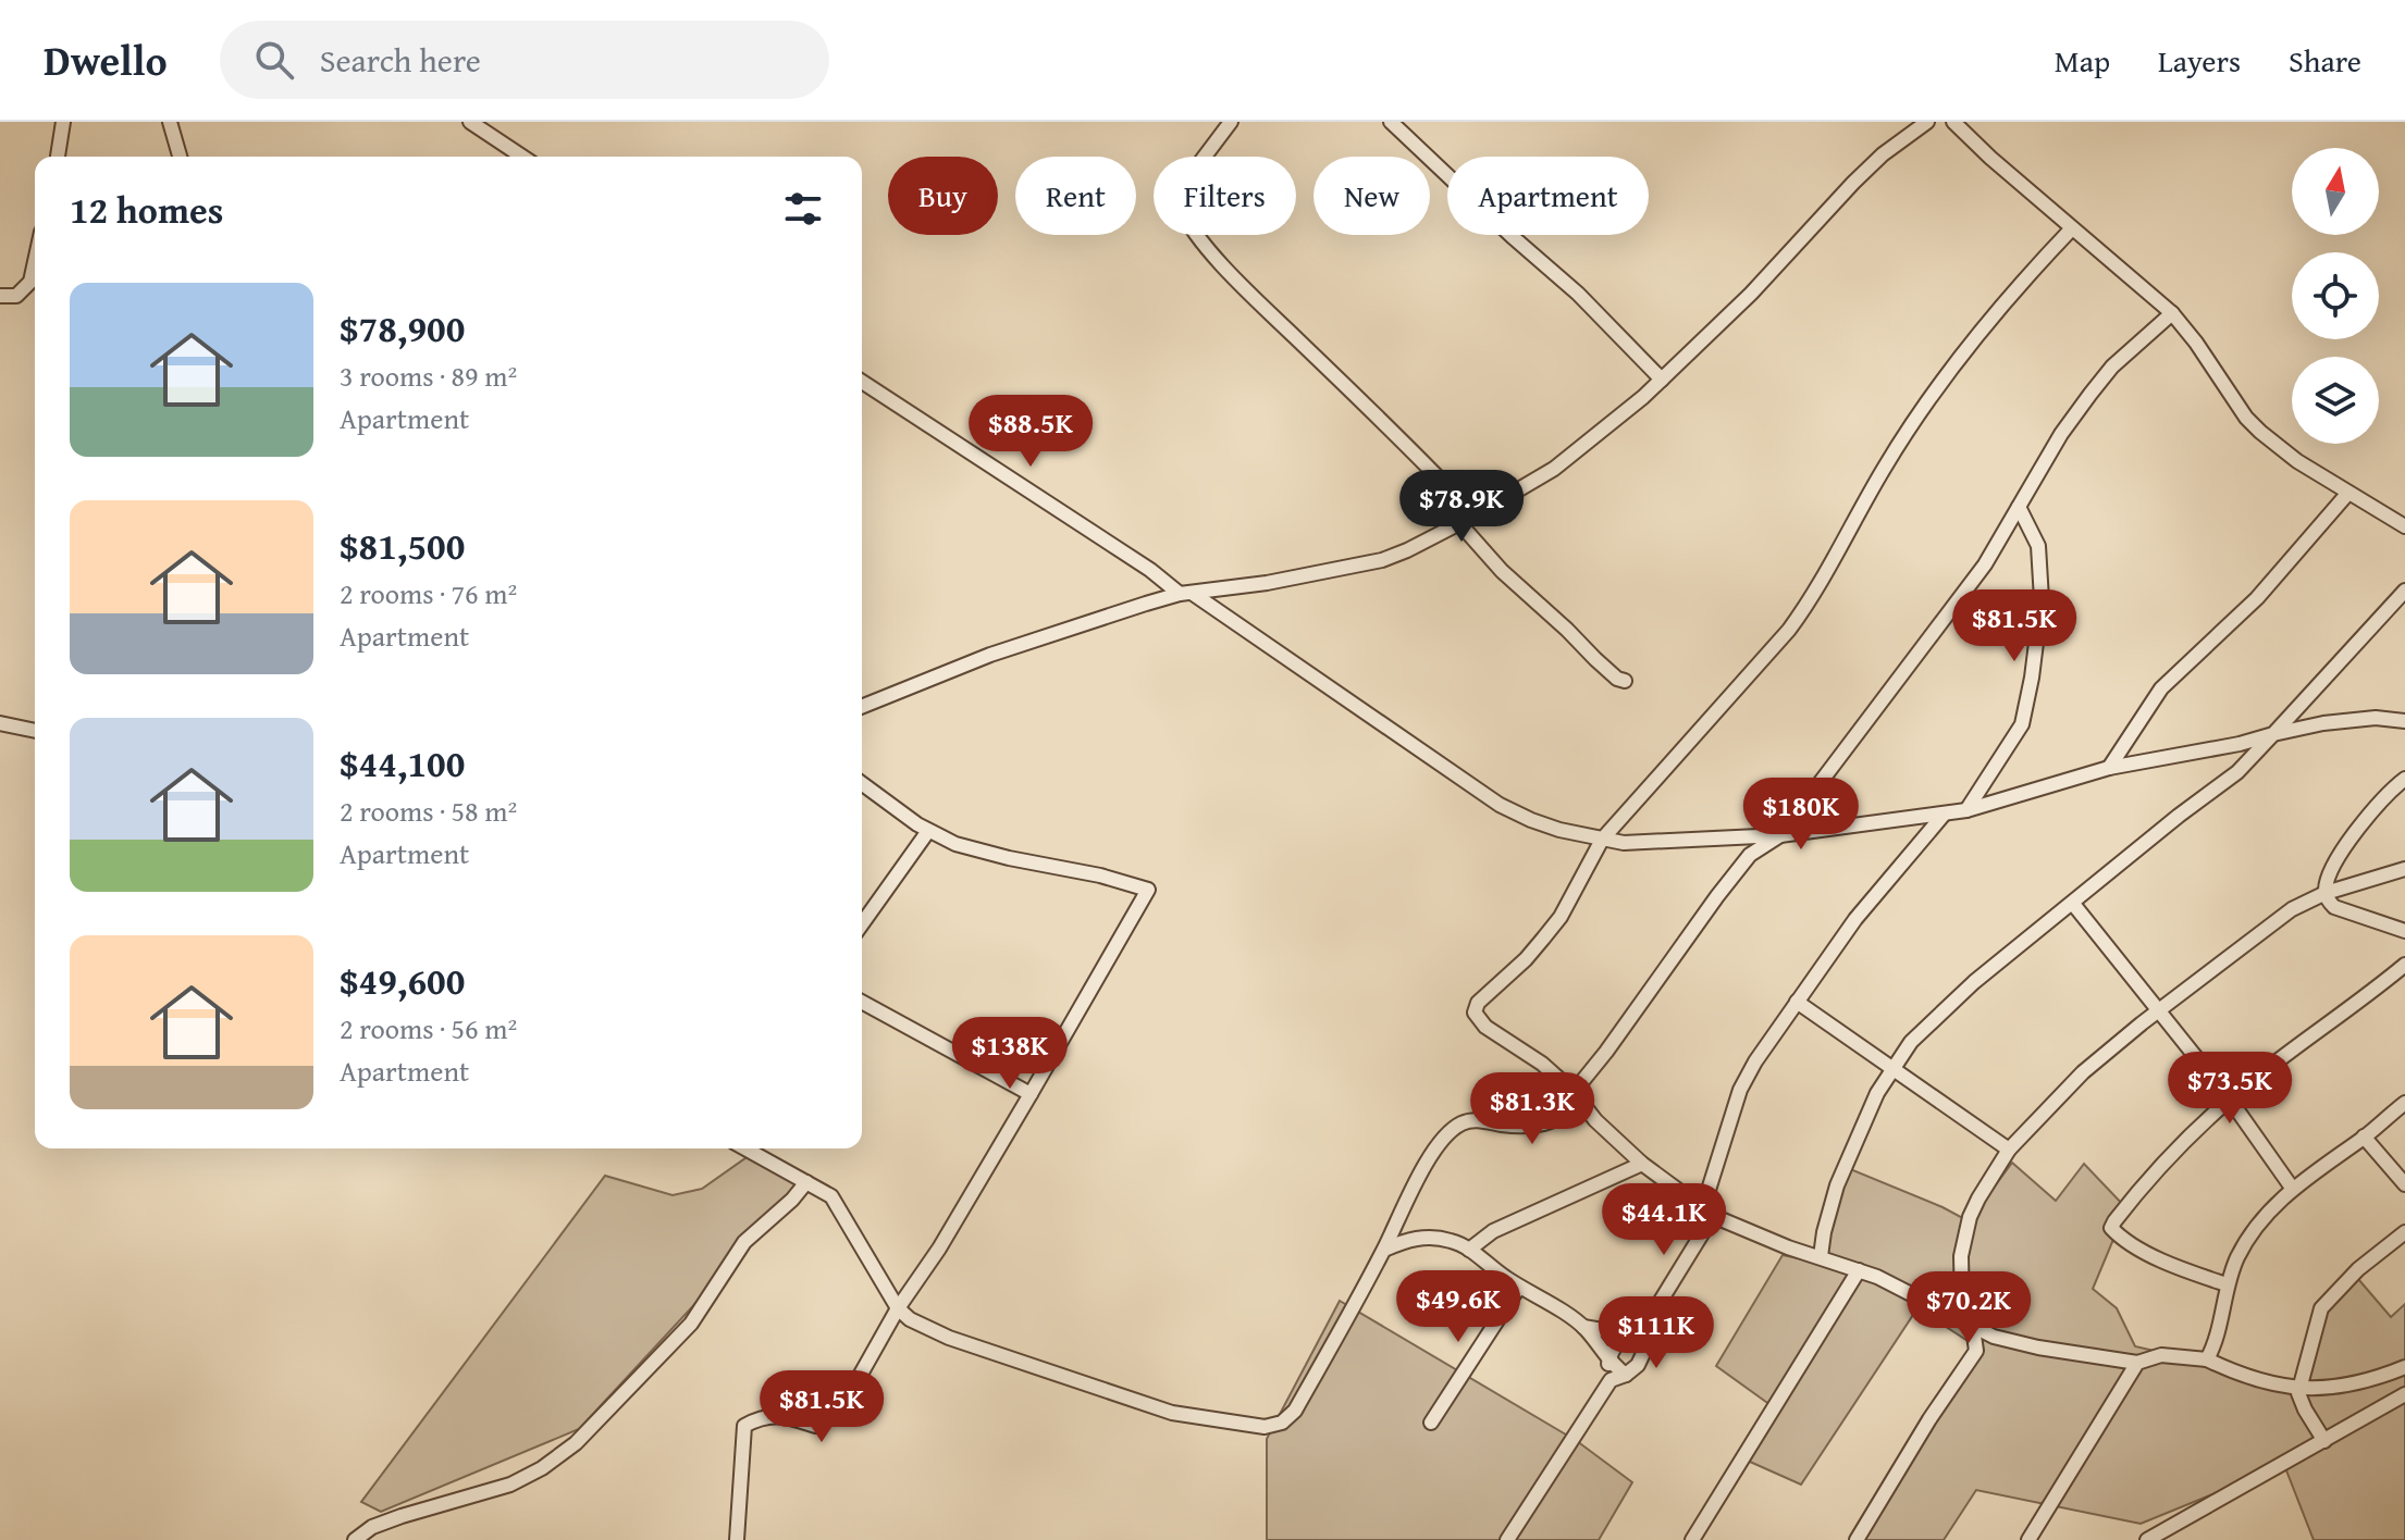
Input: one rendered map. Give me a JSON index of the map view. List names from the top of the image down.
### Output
{
  "north": "top",
  "page": {
    "header": "Dwello",
    "search": "Search here",
    "nav": ["Map", "Layers", "Share"],
    "chip": [
      "Buy",
      "Rent",
      "Filters",
      "New",
      "Apartment"
    ],
    "heading": "12 homes",
    "list": [
      {
        "name": "$78,900",
        "note": "3 rooms · 89 m² · Apartment"
      },
      {
        "name": "$81,500",
        "note": "2 rooms · 76 m² · Apartment"
      },
      {
        "name": "$44,100",
        "note": "2 rooms · 58 m² · Apartment"
      },
      {
        "name": "$49,600",
        "note": "2 rooms · 56 m² · Apartment"
      }
    ],
    "price": [
      "$88.5K",
      "$78.9K",
      "$81.5K",
      "$180K",
      "$138K",
      "$73.5K",
      "$81.3K",
      "$44.1K",
      "$49.6K",
      "$70.2K",
      "$111K",
      "$81.5K"
    ]
  }
}
